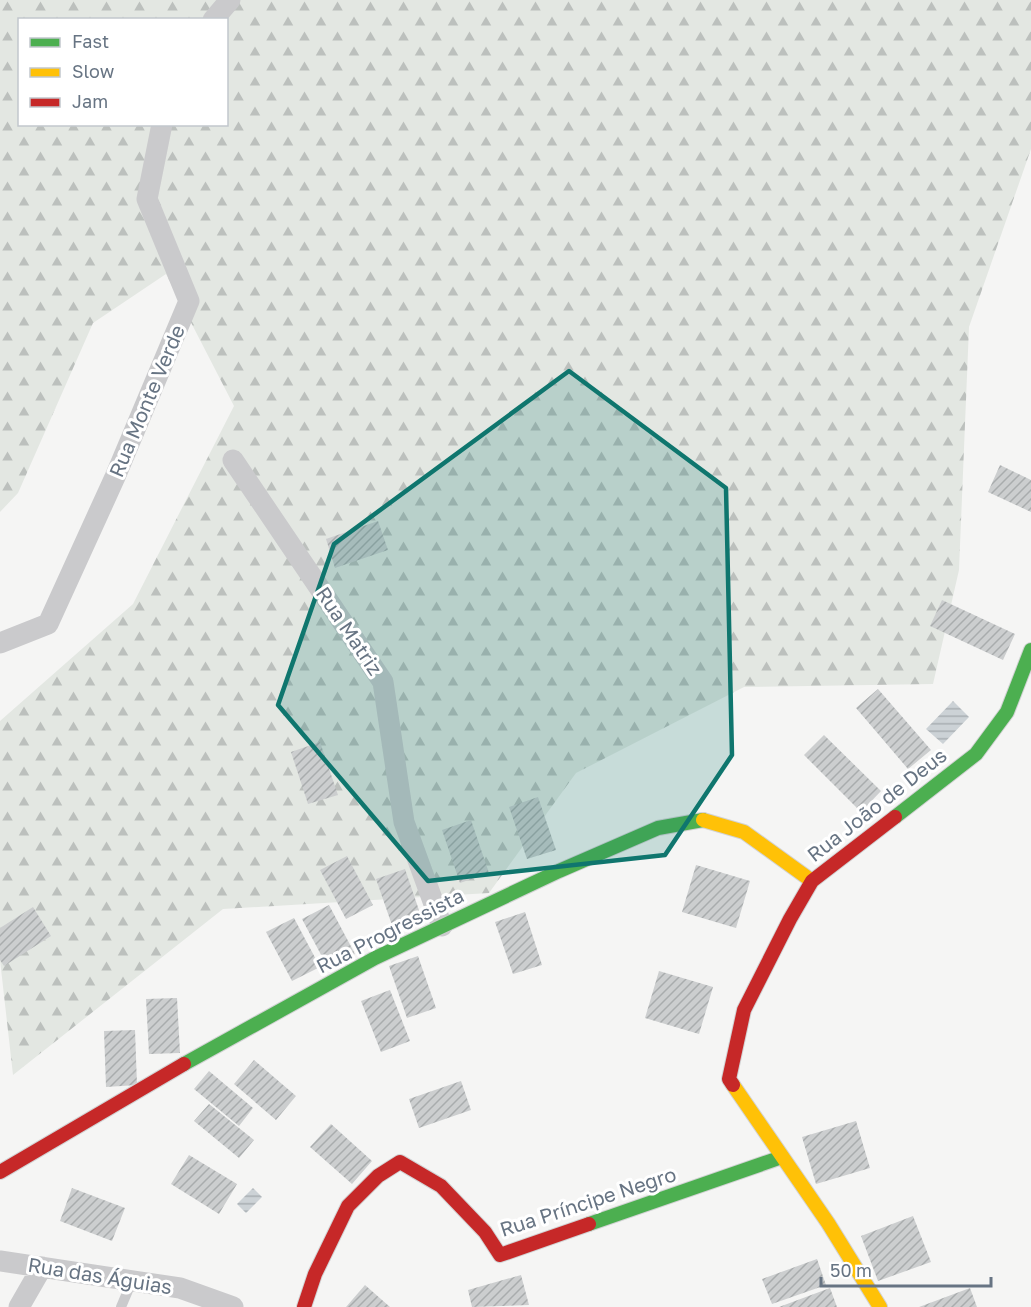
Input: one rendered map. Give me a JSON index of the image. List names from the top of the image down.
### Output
{
  "streets": {
    "street": [
      "Rua Monte Verde",
      "Rua Matriz",
      "Rua João de Deus",
      "Rua Progressista",
      "Rua Príncipe Negro",
      "Rua das Águias"
    ]
  },
  "crossings": [
    ["Rua Matriz", "Rua Progressista"],
    ["Rua João de Deus", "Rua Progressista"],
    ["Rua João de Deus", "Rua Príncipe Negro"]
  ],
  "legend": ["Fast", "Slow", "Jam"],
  "scale_bar": "50 m"
}
